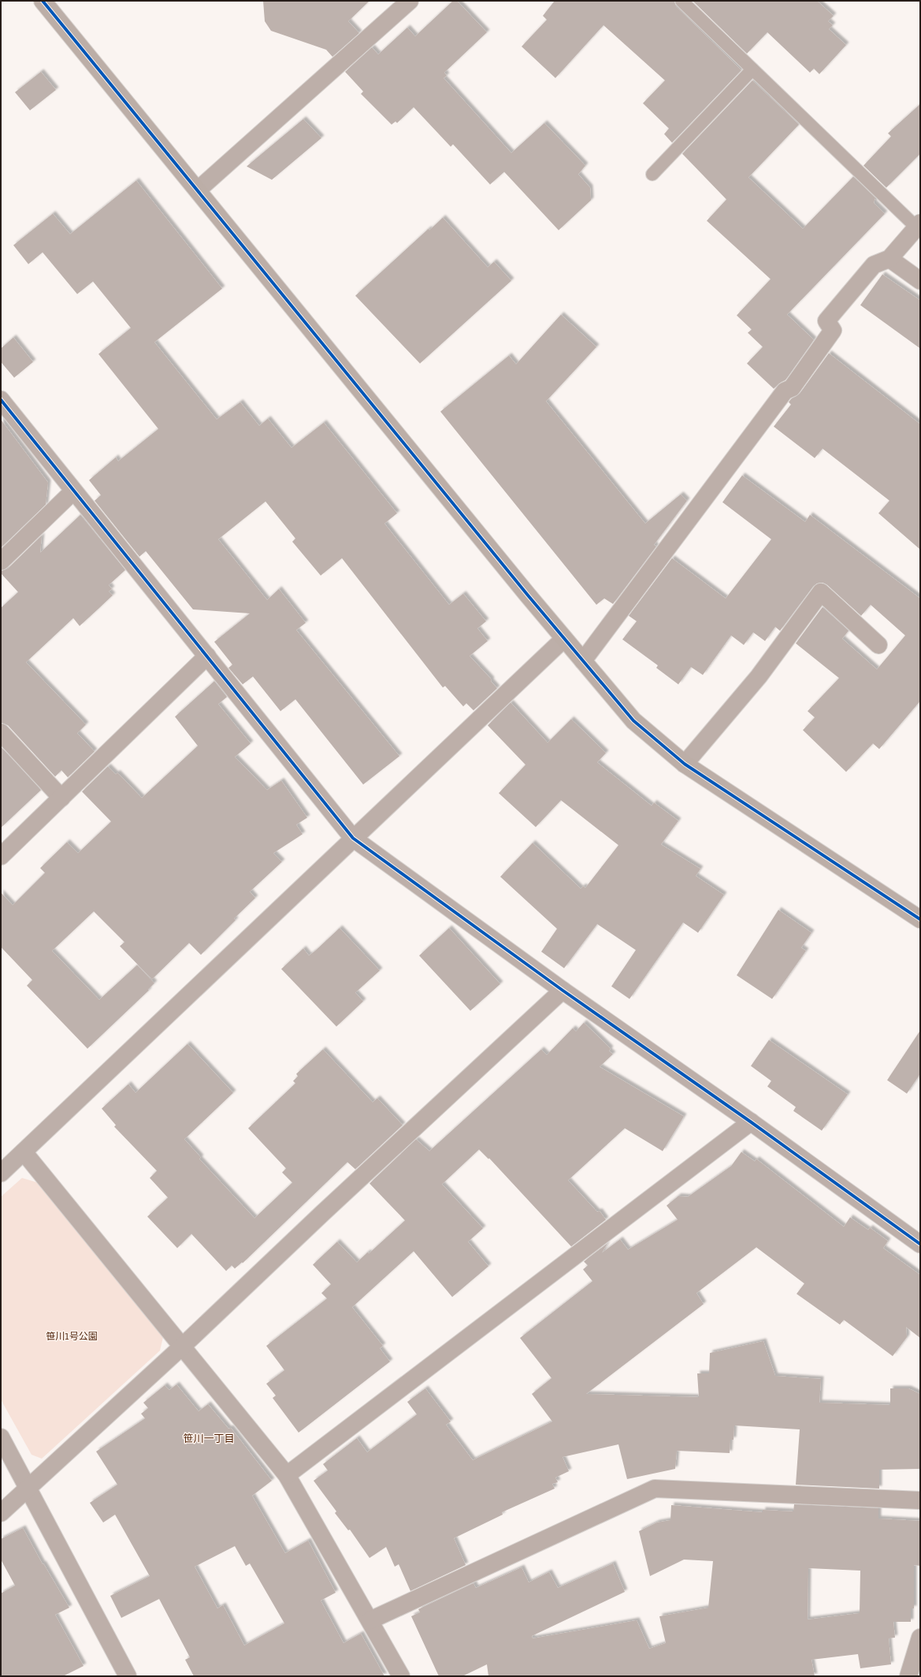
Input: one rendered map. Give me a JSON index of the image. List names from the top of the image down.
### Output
{
  "districts": ["笹川一丁目"],
  "parks": ["笹川1号公園"]
}
